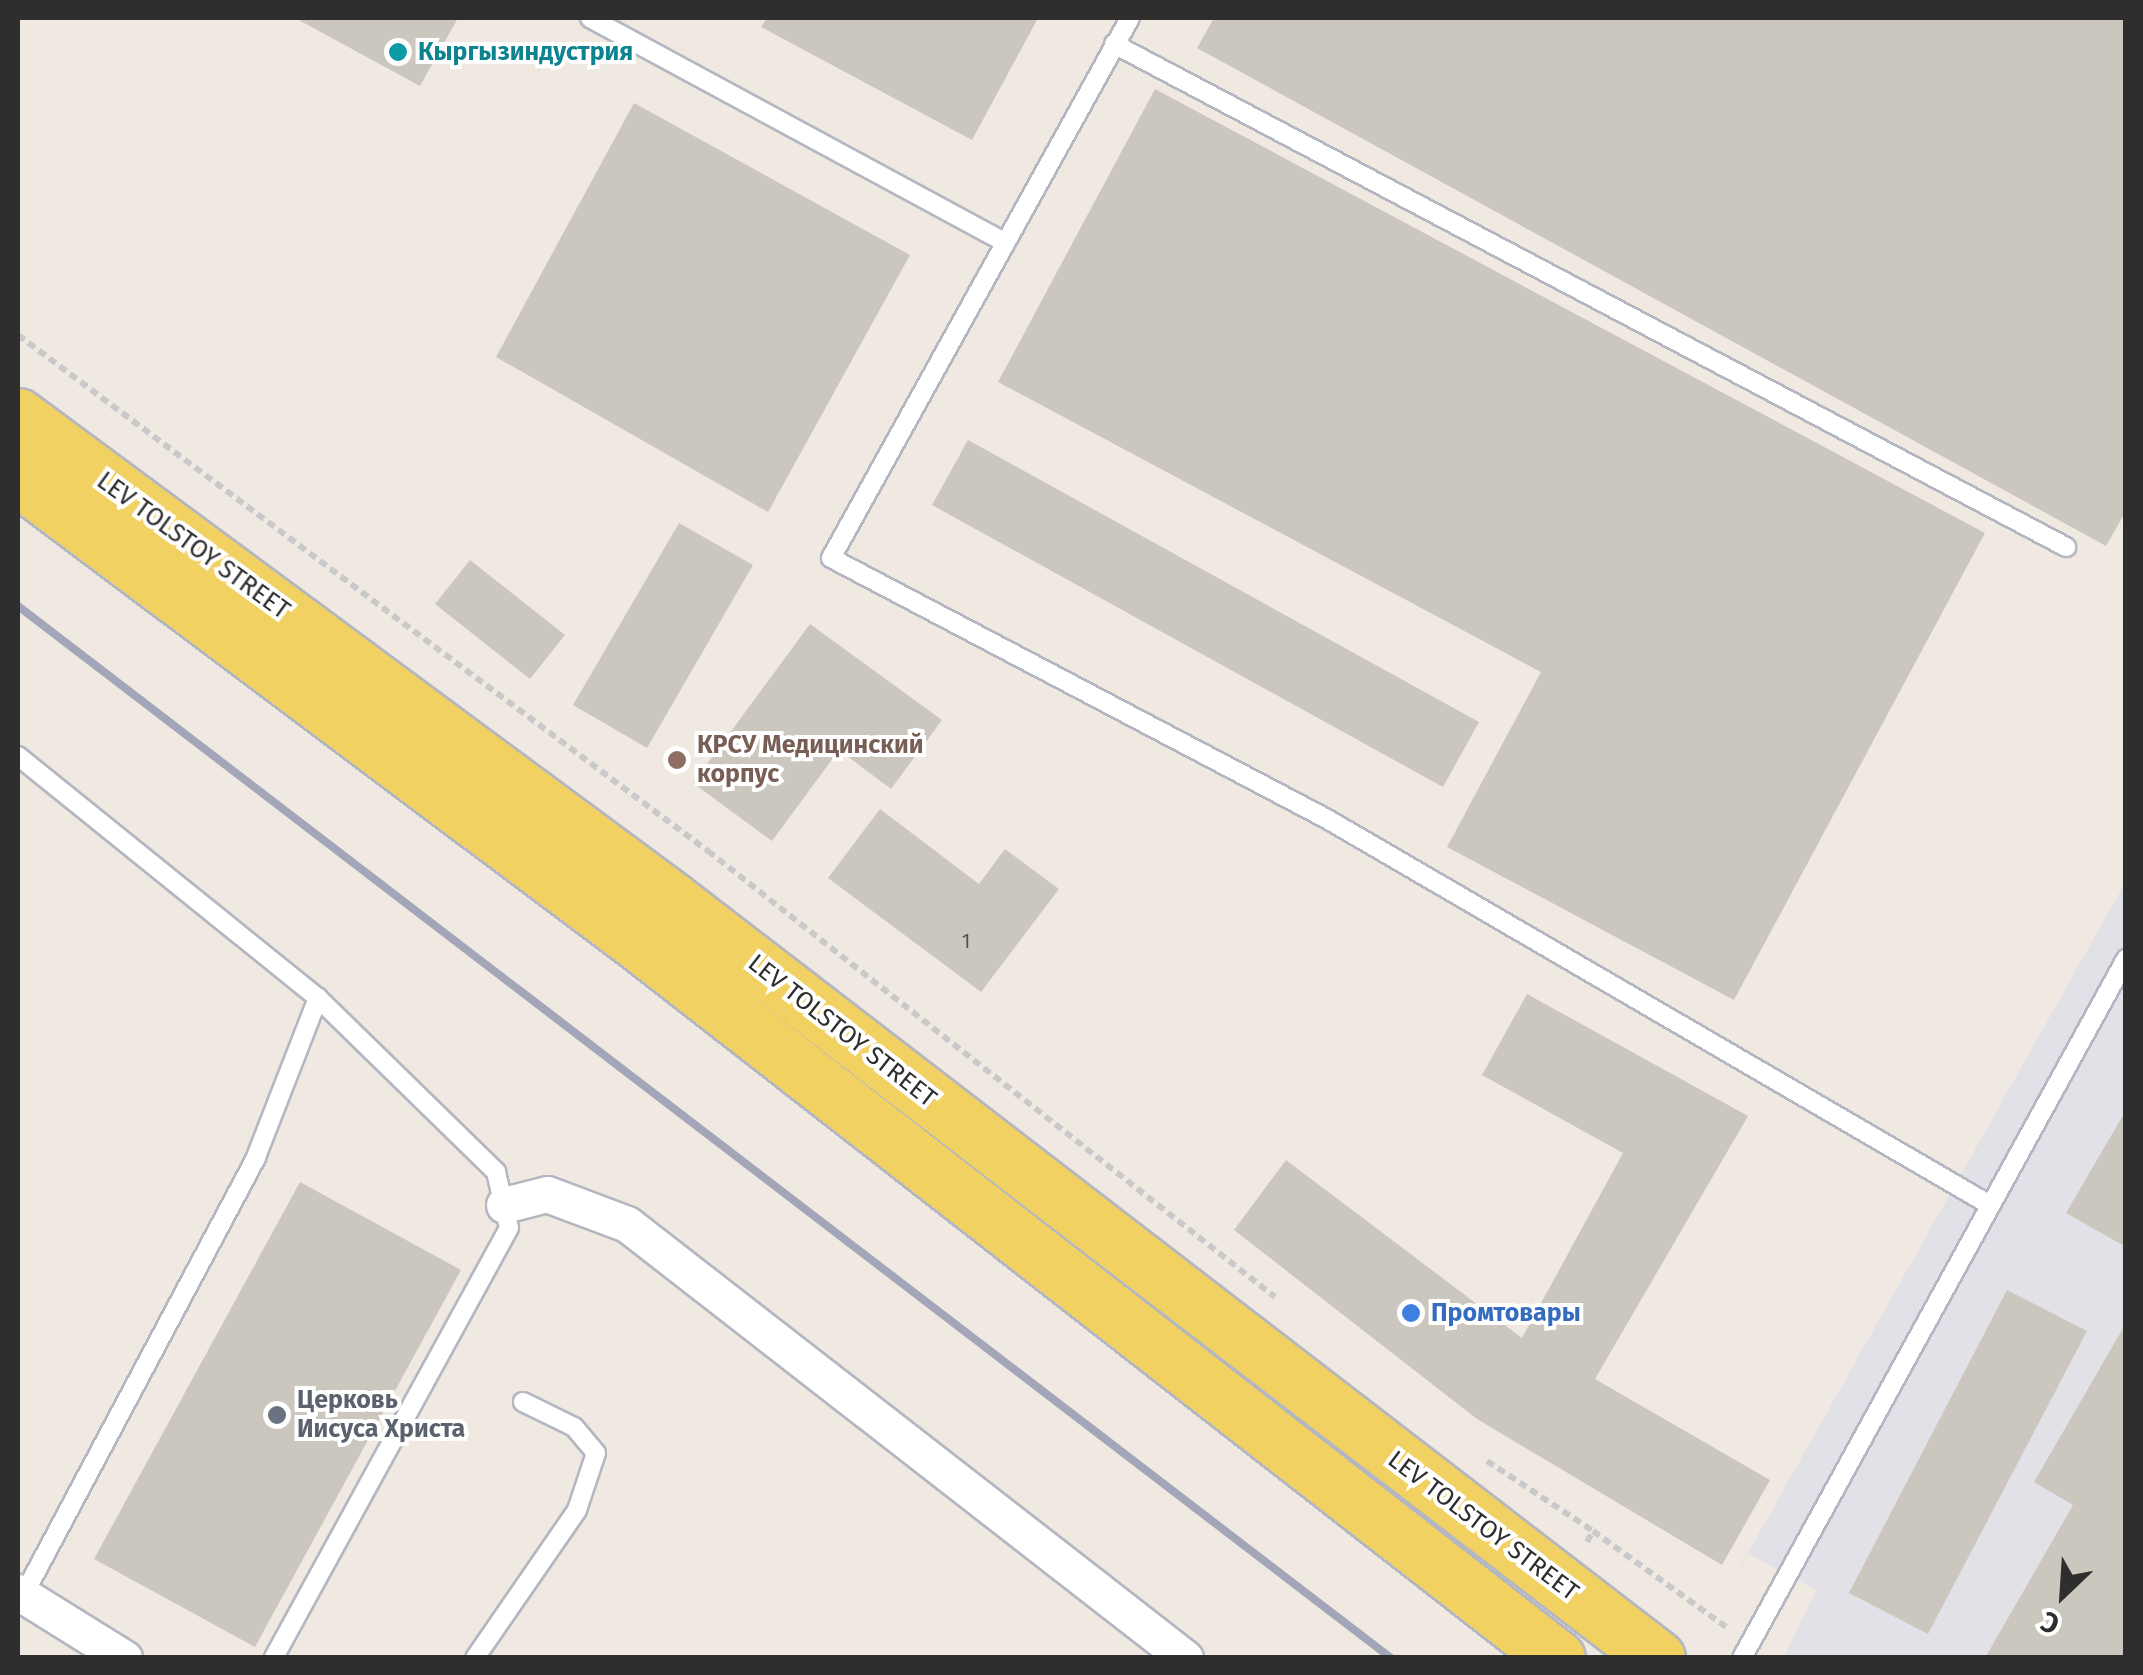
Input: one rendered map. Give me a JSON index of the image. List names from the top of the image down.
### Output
{
  "streets": {
    "main road": ["LEV TOLSTOY STREET"]
  },
  "places": [
    "Кыргызиндустрия",
    "КРСУ Медицинский корпус",
    "Промтовары",
    "Церковь Иисуса Христа"
  ],
  "house_numbers": ["1"],
  "north": "bottom left"
}
